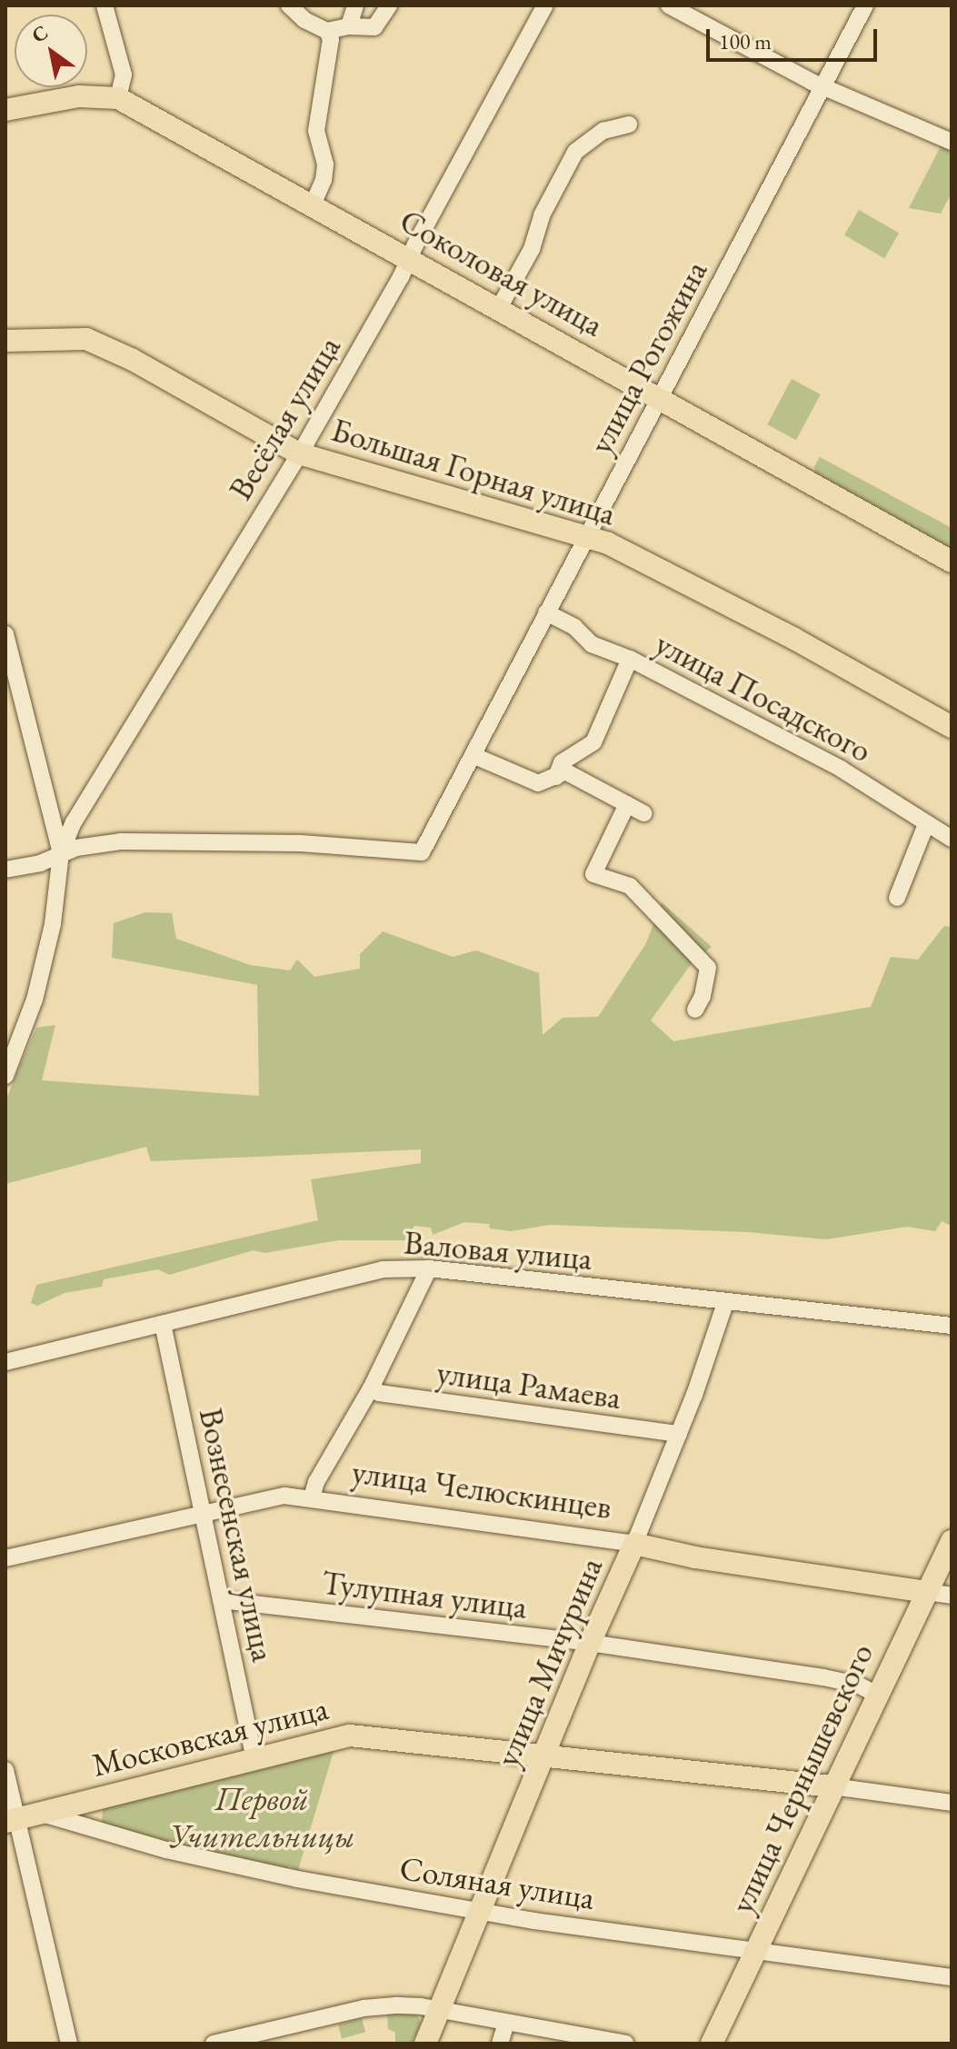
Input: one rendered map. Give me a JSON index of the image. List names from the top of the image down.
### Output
{
  "streets": {
    "main road": [
      "Соколовая улица",
      "Большая Горная улица",
      "улица Челюскинцев",
      "улица Мичурина",
      "Московская улица",
      "улица Чернышевского"
    ],
    "street": [
      "улица Рогожина",
      "Весёлая улица",
      "улица Посадского",
      "Валовая улица",
      "улица Рамаева",
      "Вознесенская улица",
      "Тулупная улица",
      "Соляная улица"
    ]
  },
  "crossings": [
    ["Соколовая улица", "улица Рогожина"],
    ["Соколовая улица", "Весёлая улица"],
    ["улица Рогожина", "Весёлая улица"],
    ["улица Рогожина", "Большая Горная улица"],
    ["улица Рогожина", "улица Посадского"],
    ["Весёлая улица", "Большая Горная улица"],
    ["Валовая улица", "Вознесенская улица"],
    ["Валовая улица", "улица Мичурина"],
    ["улица Рамаева", "улица Мичурина"],
    ["улица Челюскинцев", "Вознесенская улица"],
    ["улица Челюскинцев", "улица Мичурина"],
    ["улица Челюскинцев", "улица Чернышевского"],
    ["Вознесенская улица", "Тулупная улица"],
    ["Вознесенская улица", "Московская улица"],
    ["Тулупная улица", "улица Мичурина"],
    ["Тулупная улица", "улица Чернышевского"],
    ["улица Мичурина", "Московская улица"],
    ["улица Мичурина", "Соляная улица"],
    ["Московская улица", "улица Чернышевского"],
    ["Московская улица", "Соляная улица"],
    ["улица Чернышевского", "Соляная улица"]
  ],
  "parks": ["Первой Учительницы"],
  "scale_bar": "100 m",
  "north": "top left"
}
